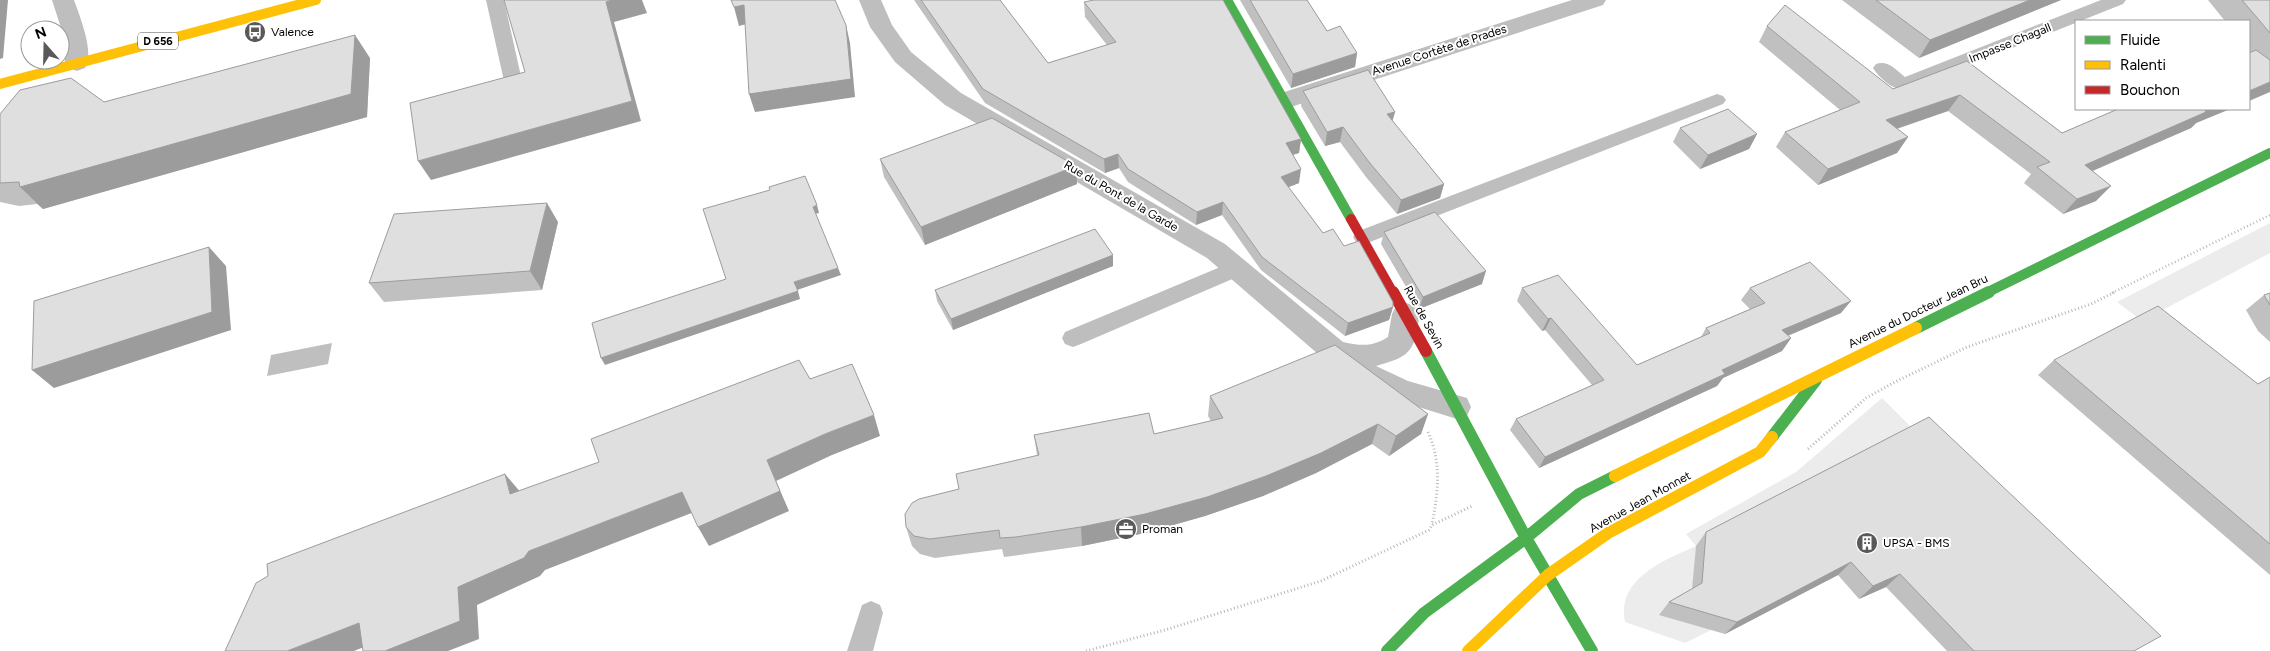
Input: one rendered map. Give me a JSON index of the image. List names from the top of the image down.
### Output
{
  "streets": {
    "main road": [
      "D 656",
      "Avenue du Docteur Jean Bru",
      "Rue de Sevin",
      "Avenue Jean Monnet"
    ],
    "street": ["Avenue Cortète de Prades", "Rue du Pont de la Garde"],
    "lane": ["Impasse Chagall"]
  },
  "crossings": [
    ["Avenue Cortète de Prades", "Rue de Sevin"],
    ["Rue du Pont de la Garde", "Rue de Sevin"],
    ["Avenue du Docteur Jean Bru", "Rue de Sevin"],
    ["Avenue du Docteur Jean Bru", "Avenue Jean Monnet"],
    ["Rue de Sevin", "Avenue Jean Monnet"]
  ],
  "places": {
    "bus stop": ["Valence"],
    "office": ["Proman"],
    "building": ["UPSA - BMS"]
  },
  "legend": ["Fluide", "Ralenti", "Bouchon"],
  "north": "top"
}
